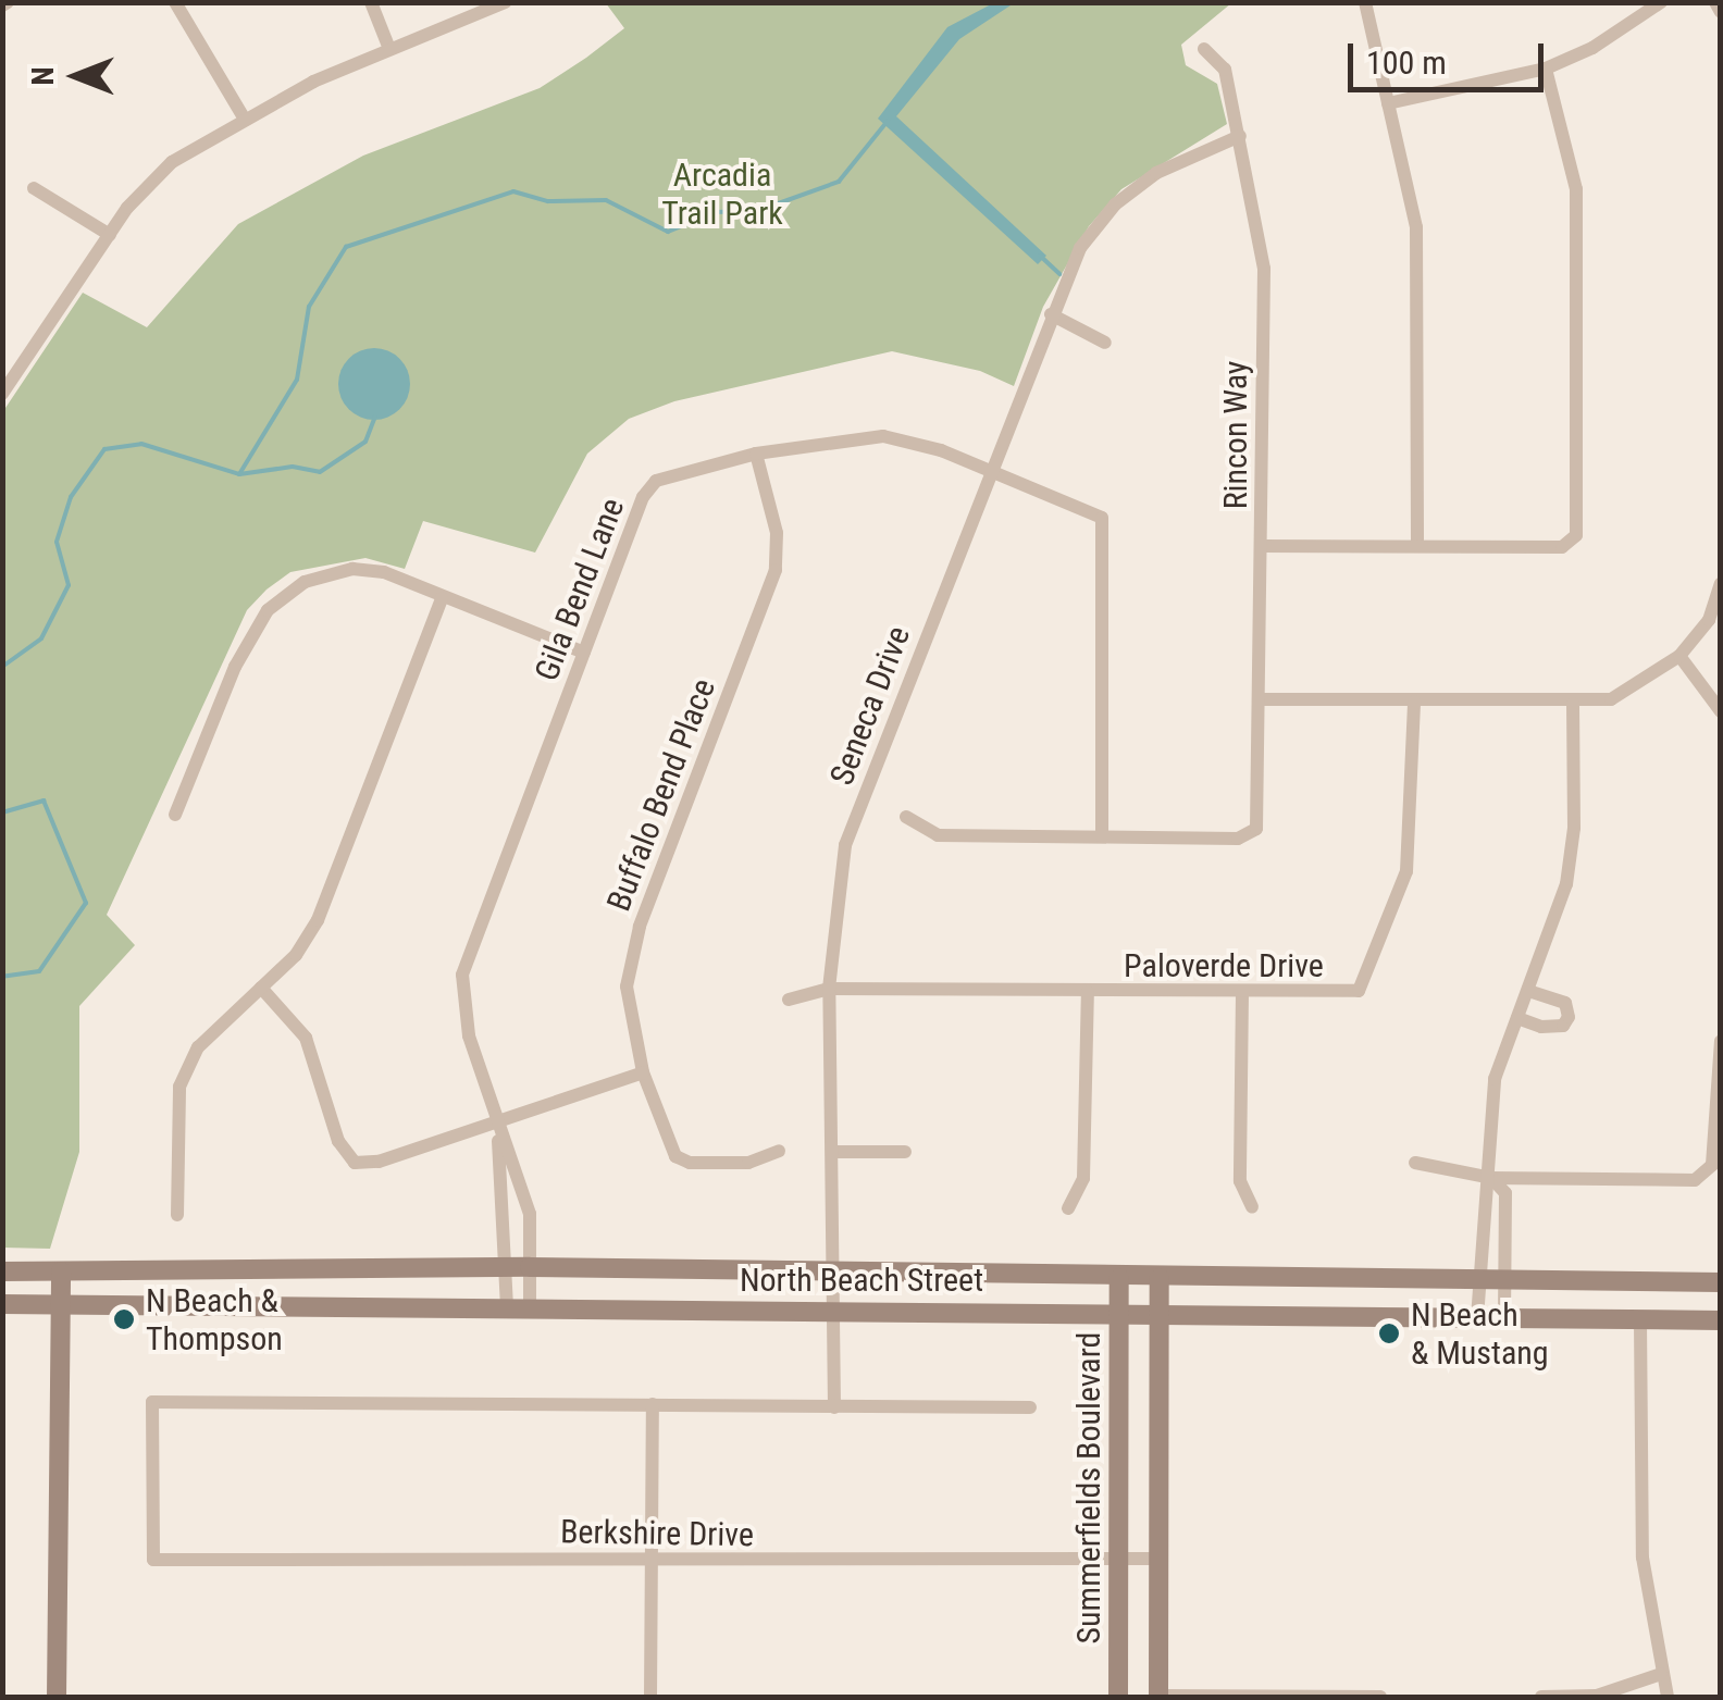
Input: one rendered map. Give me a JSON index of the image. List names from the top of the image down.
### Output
{
  "streets": {
    "main road": ["North Beach Street", "Summerfields Boulevard"],
    "street": [
      "Rincon Way",
      "Gila Bend Lane",
      "Seneca Drive",
      "Buffalo Bend Place",
      "Paloverde Drive",
      "Berkshire Drive"
    ]
  },
  "crossings": [
    ["Rincon Way", "Gila Bend Lane"],
    ["Rincon Way", "Seneca Drive"],
    ["Gila Bend Lane", "Seneca Drive"],
    ["Gila Bend Lane", "Buffalo Bend Place"],
    ["Gila Bend Lane", "North Beach Street"],
    ["Seneca Drive", "Paloverde Drive"],
    ["Seneca Drive", "North Beach Street"],
    ["North Beach Street", "Summerfields Boulevard"],
    ["Summerfields Boulevard", "Berkshire Drive"]
  ],
  "parks": ["Arcadia Trail Park"],
  "places": ["N Beach & Thompson", "N Beach & Mustang"],
  "scale_bar": "100 m",
  "north": "left"
}
